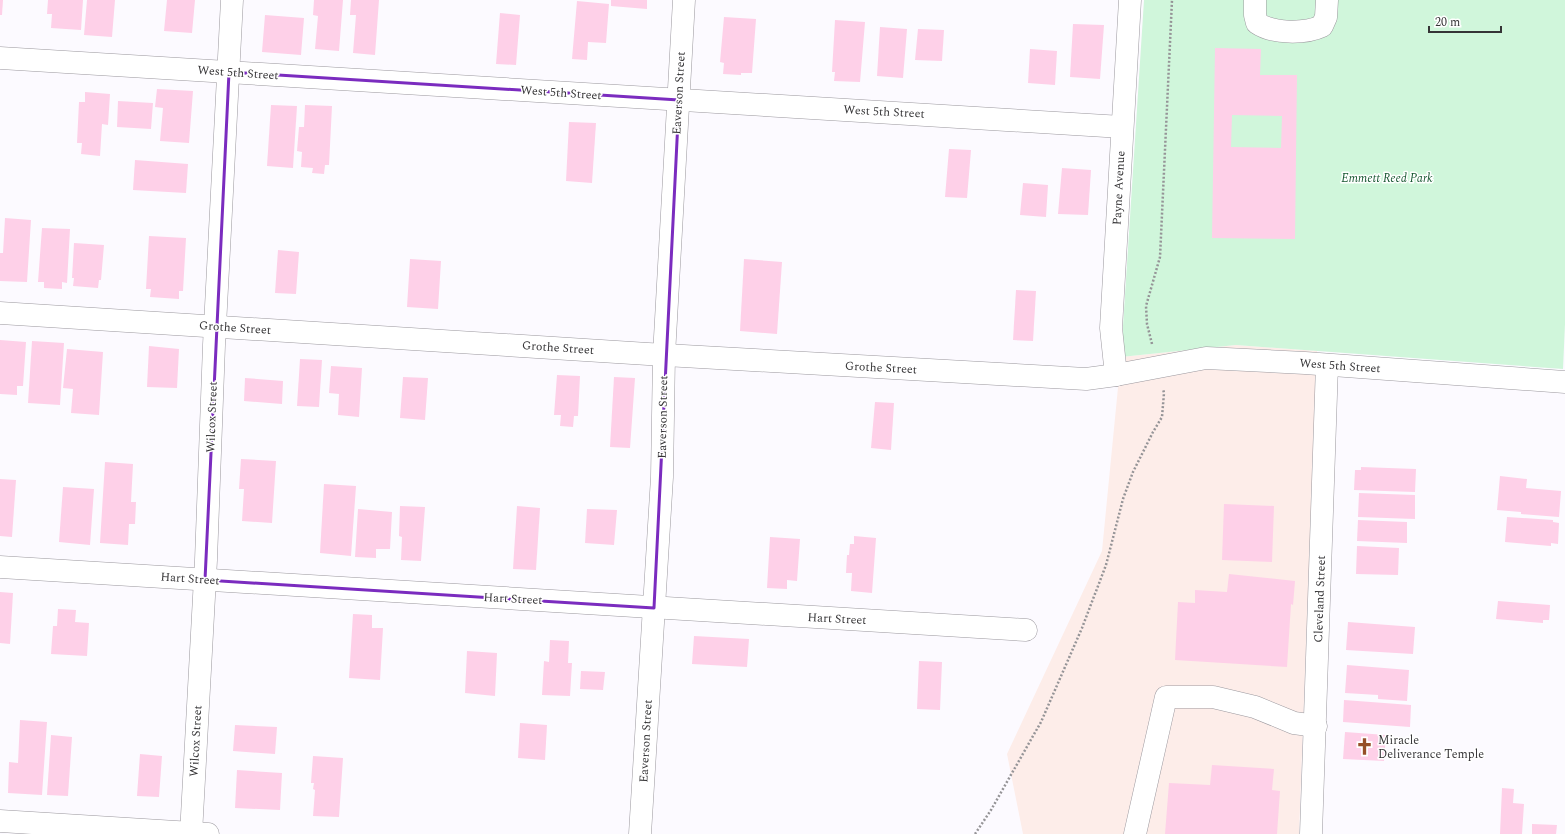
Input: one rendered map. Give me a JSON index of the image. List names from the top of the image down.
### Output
{
  "streets": {
    "street": [
      "West 5th Street",
      "Eaverson Street",
      "Payne Avenue",
      "Grothe Street",
      "Wilcox Street",
      "Hart Street",
      "Cleveland Street"
    ]
  },
  "crossings": [
    ["West 5th Street", "Eaverson Street"],
    ["West 5th Street", "Payne Avenue"],
    ["West 5th Street", "Grothe Street"],
    ["West 5th Street", "Wilcox Street"],
    ["West 5th Street", "Cleveland Street"],
    ["Eaverson Street", "Grothe Street"],
    ["Eaverson Street", "Hart Street"],
    ["Payne Avenue", "Grothe Street"],
    ["Grothe Street", "Wilcox Street"],
    ["Wilcox Street", "Hart Street"]
  ],
  "parks": ["Emmett Reed Park"],
  "places": {
    "church": ["Miracle Deliverance Temple"]
  },
  "scale_bar": "20 m"
}
